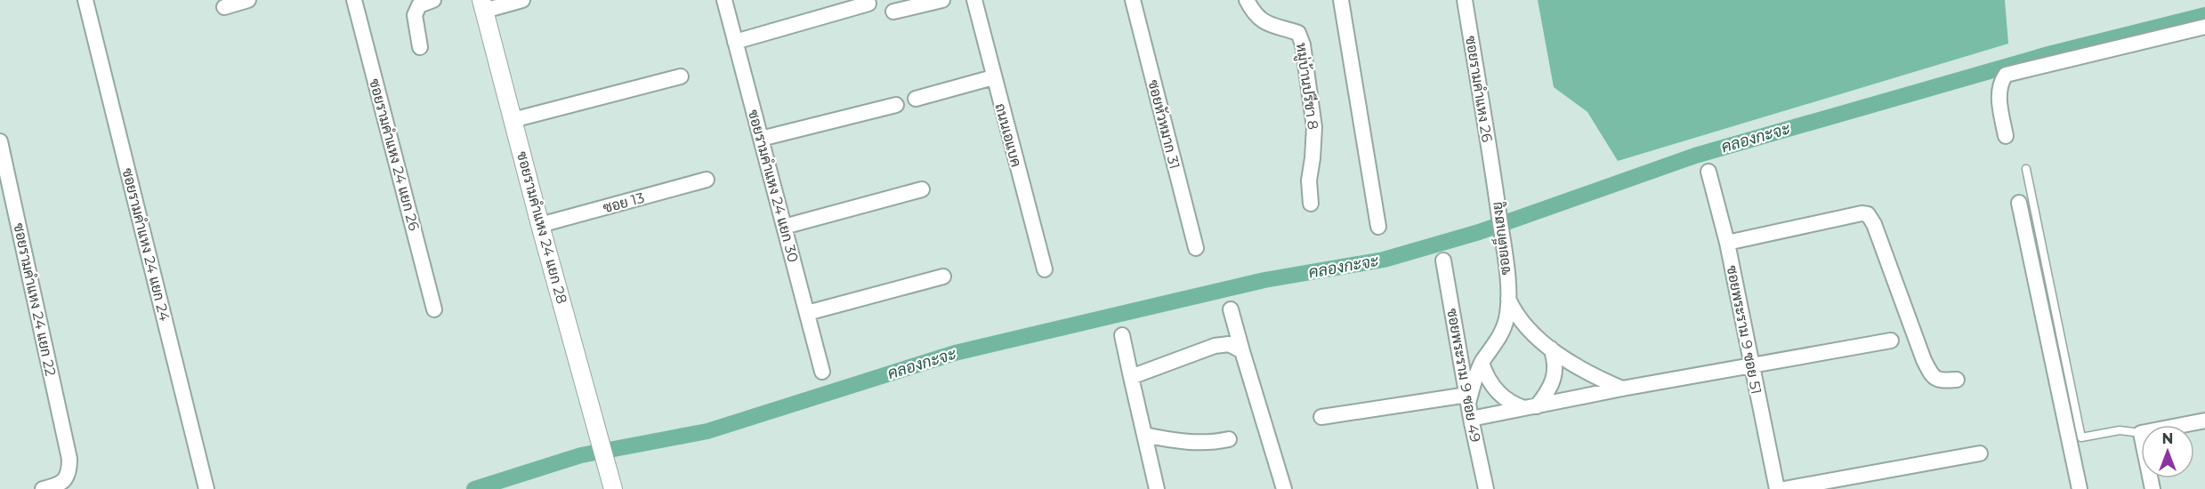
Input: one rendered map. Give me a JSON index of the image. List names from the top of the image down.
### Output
{
  "streets": {
    "street": [
      "หมู่บ้านปรีชา 8",
      "ซอยรามคำแหง 26",
      "ซอยหัวหมาก 31",
      "ถนนเอแบค",
      "ซอยรามคำแหง 24 แยก 26",
      "ซอยรามคำแหง 24 แยก 30",
      "ซอย 13",
      "ซอยรามคำแหง 24 แยก 28",
      "ซอยเต็กเฮงยู",
      "ซอยรามคำแหง 24 แยก 24",
      "ซอยรามคำแหง 24 แยก 22",
      "ซอยพระราม 9 ซอย 51",
      "ซอยพระราม 9 ซอย 49"
    ]
  },
  "crossings": [
    ["ซอยรามคำแหง 26", "ซอยเต็กเฮงยู"],
    ["ซอย 13", "ซอยรามคำแหง 24 แยก 28"],
    ["ซอยเต็กเฮงยู", "ซอยพระราม 9 ซอย 49"]
  ],
  "water": ["คลองกะจะ"],
  "north": "top"
}
